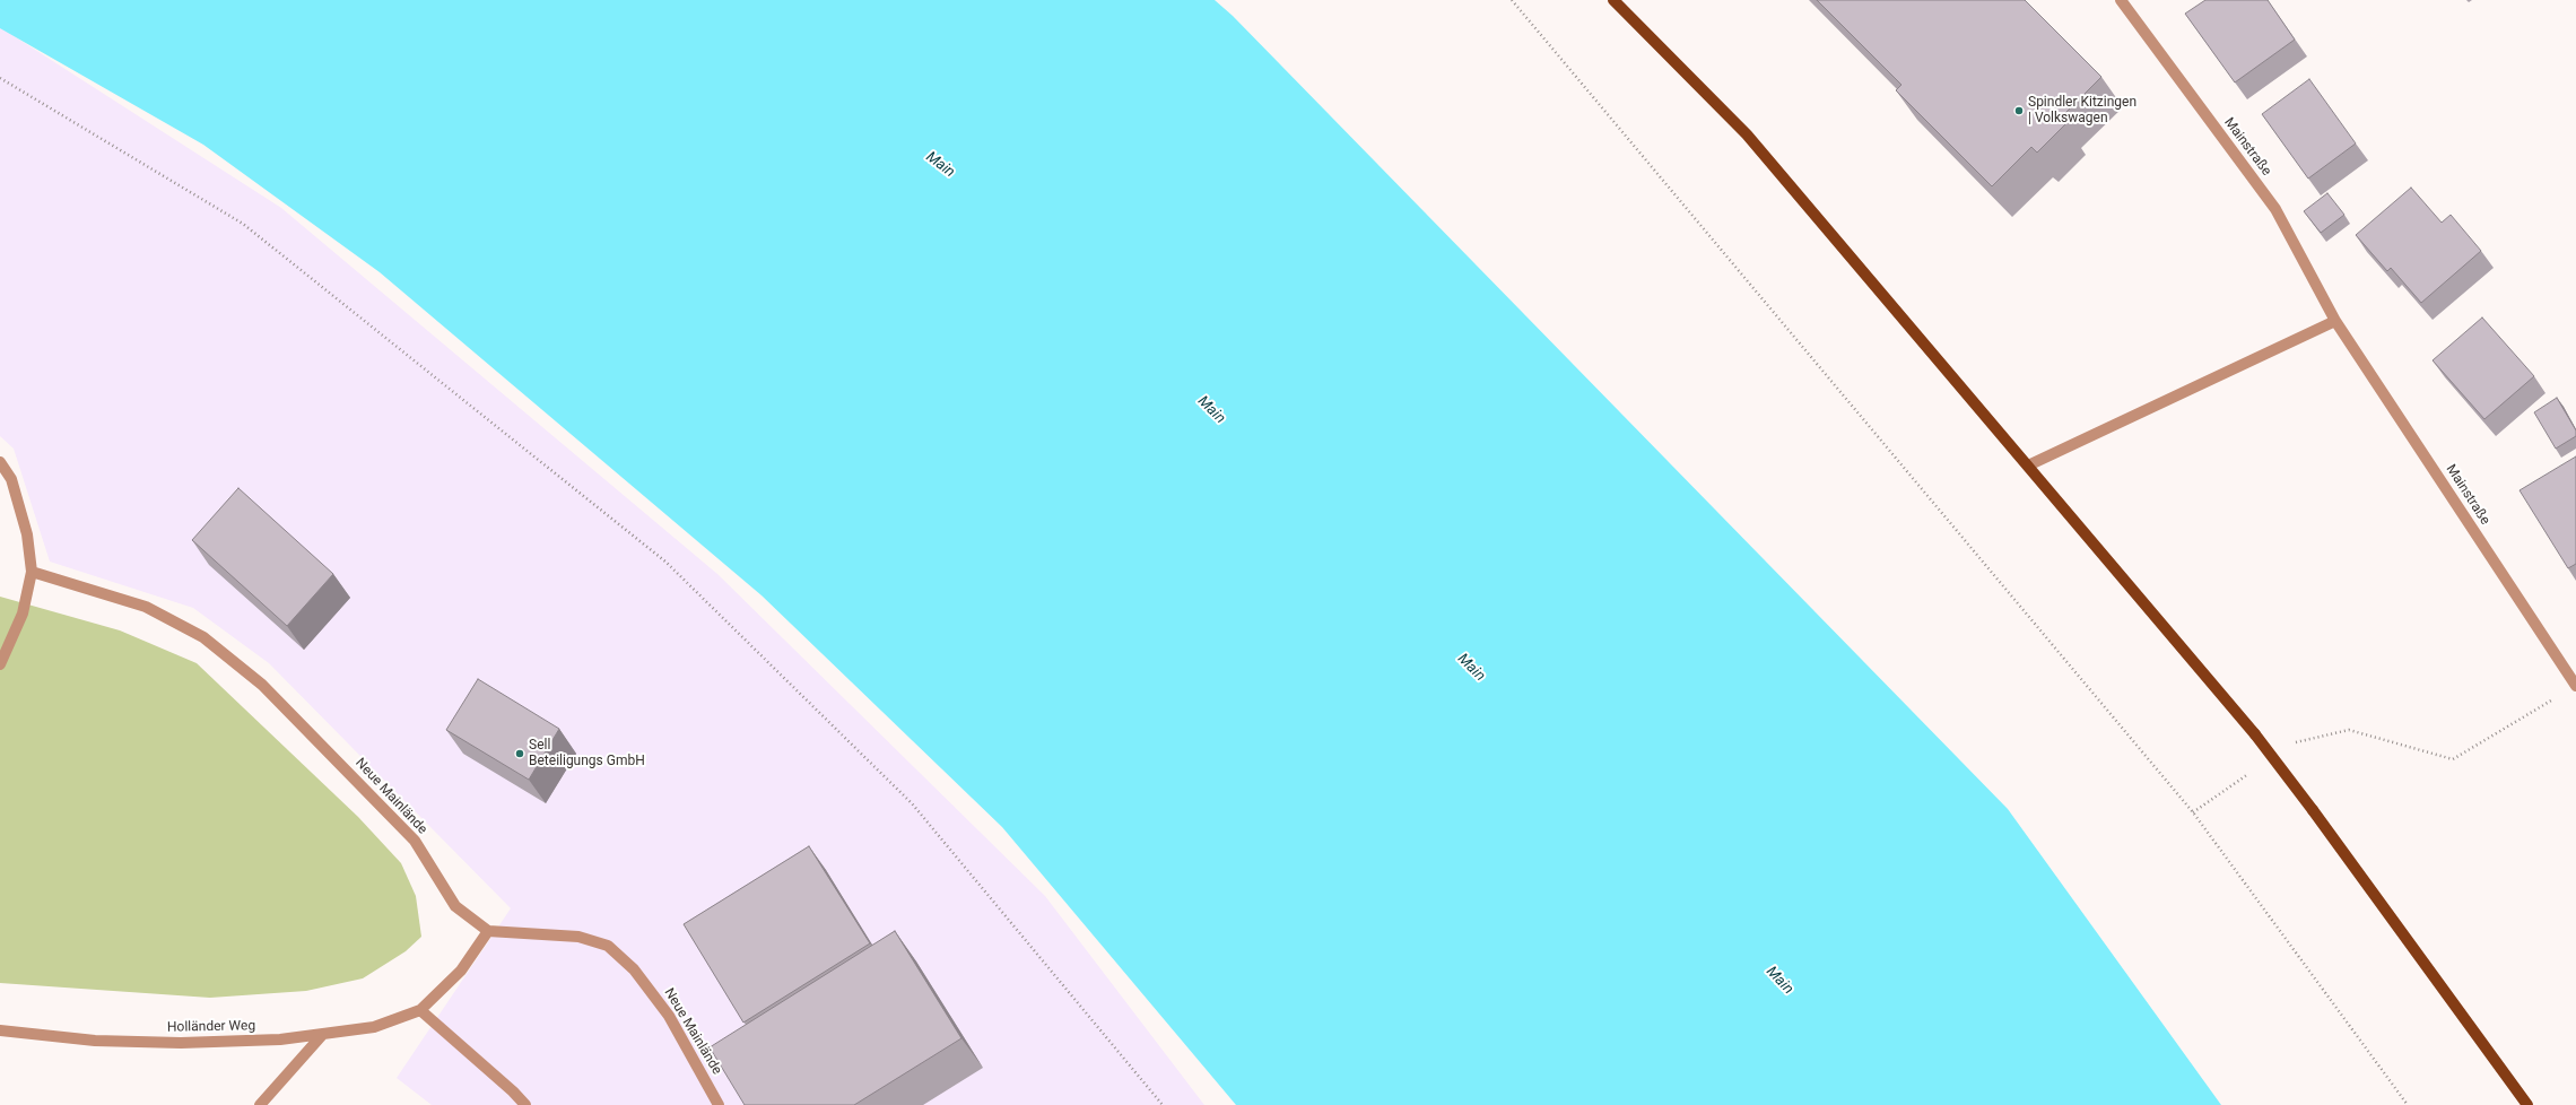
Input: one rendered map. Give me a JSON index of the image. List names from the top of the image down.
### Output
{
  "streets": {
    "street": ["Mainstraße", "Neue Mainlände", "Holländer Weg"]
  },
  "crossings": [
    ["Neue Mainlände", "Holländer Weg"]
  ],
  "water": ["Main"],
  "places": ["Spindler Kitzingen | Volkswagen", "Sell Beteiligungs GmbH"]
}
